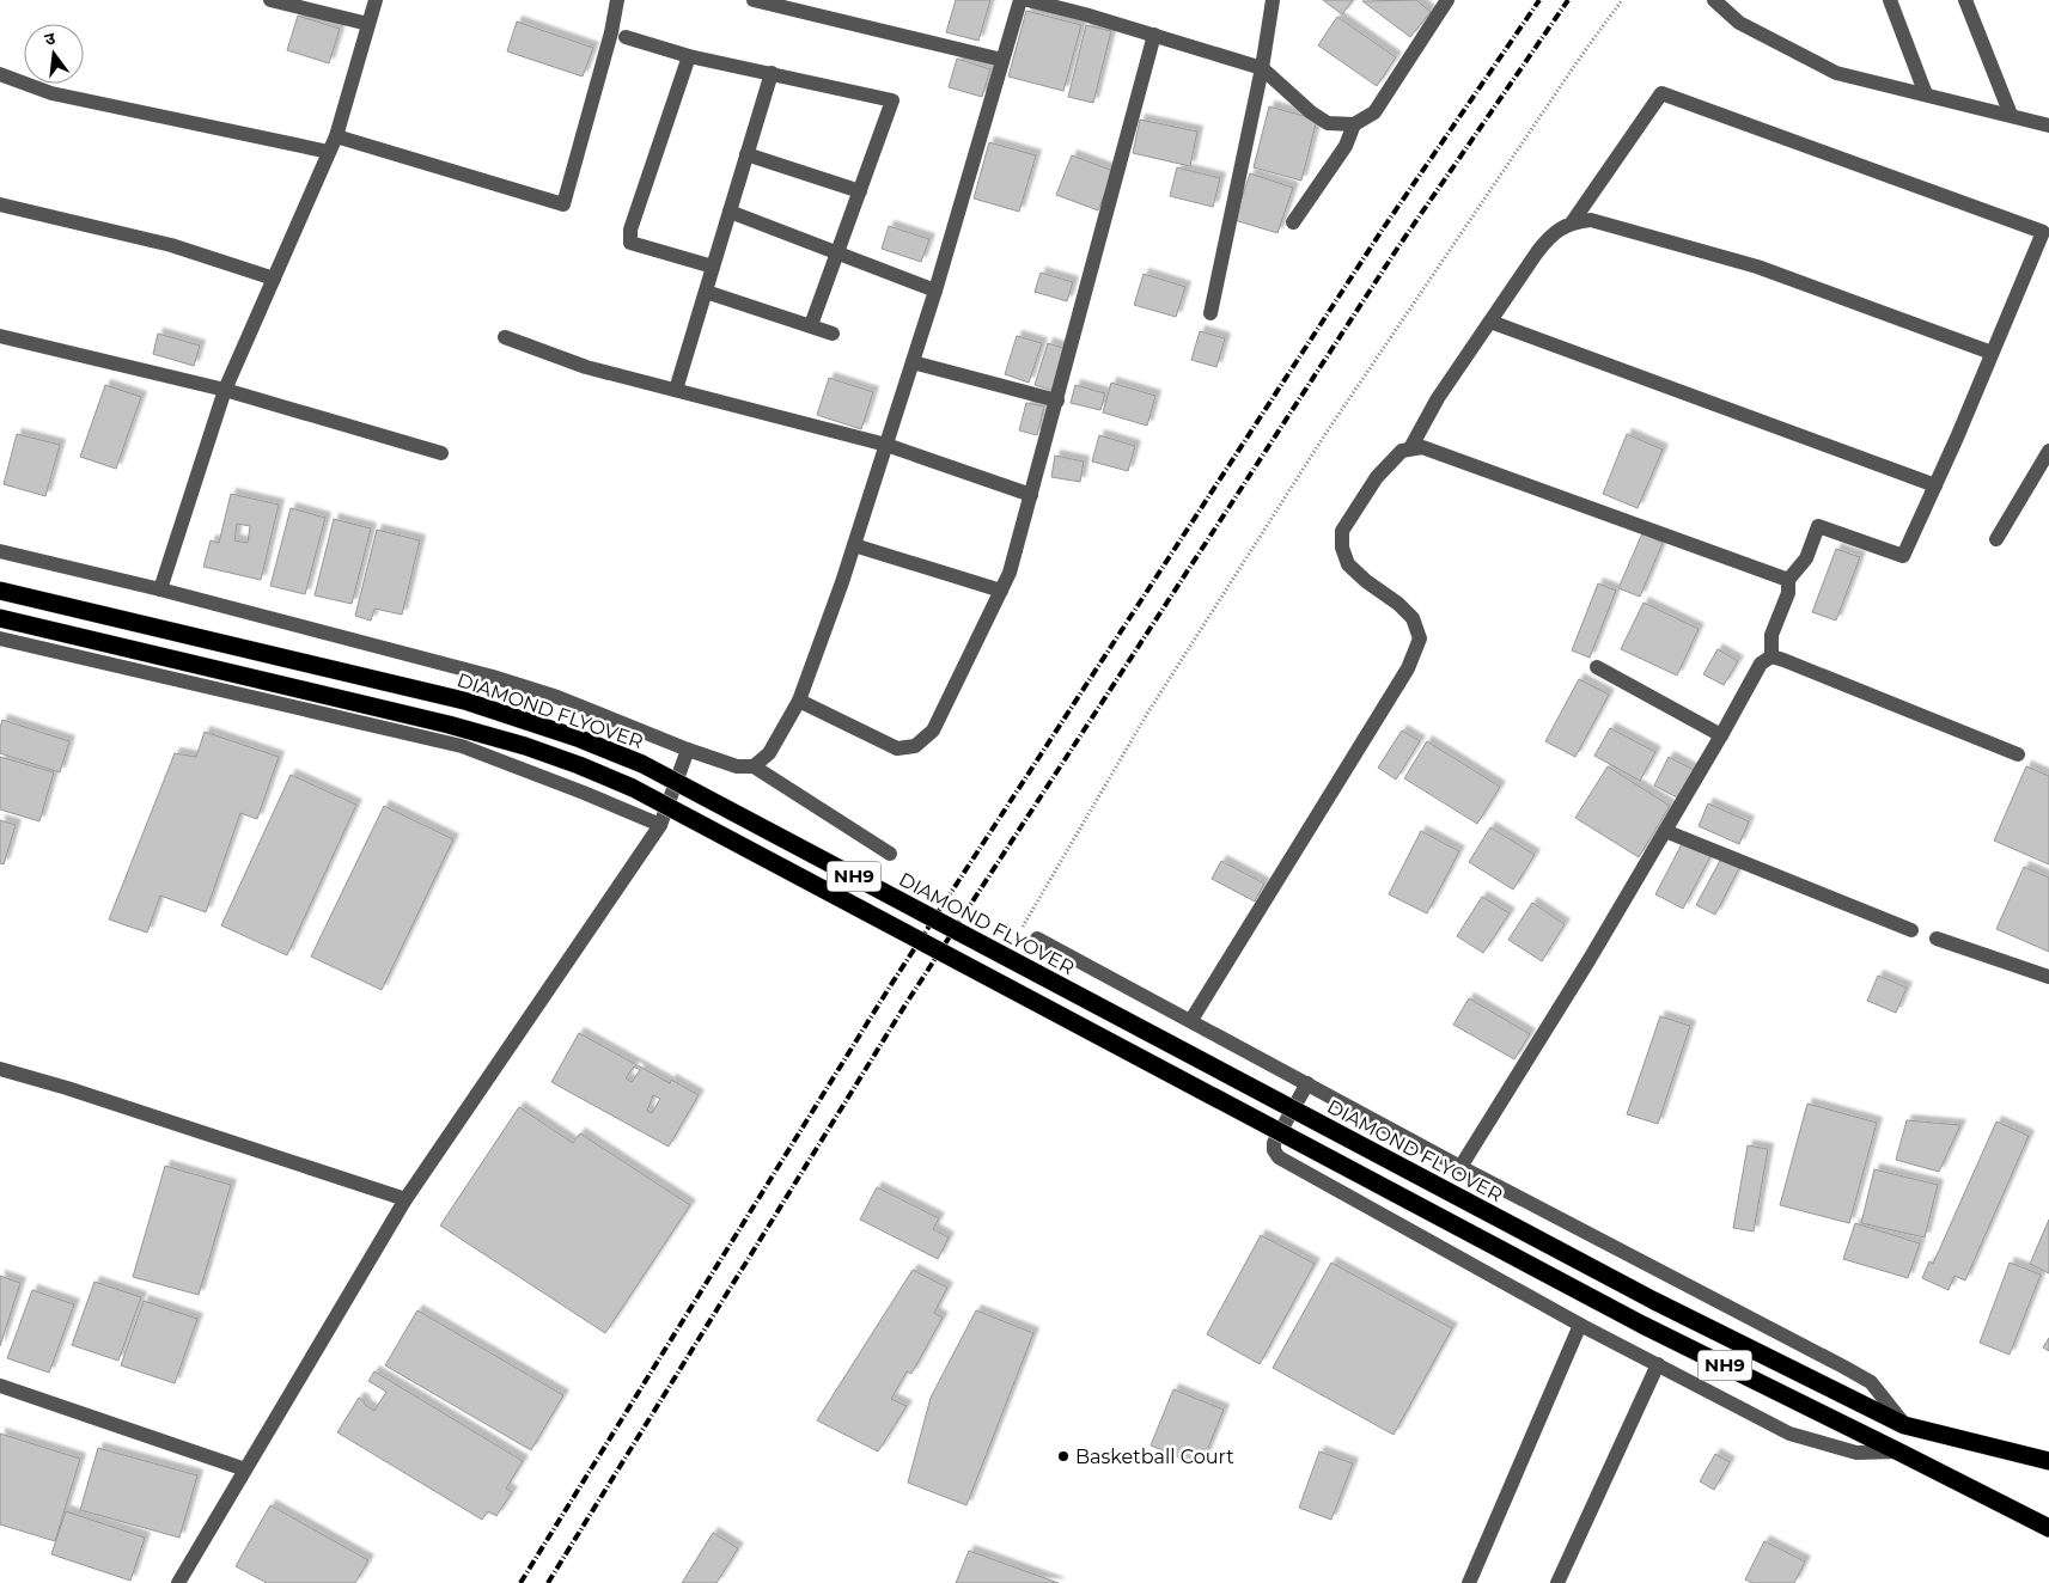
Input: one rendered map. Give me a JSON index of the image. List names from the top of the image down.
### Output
{
  "streets": {
    "highway": ["DIAMOND FLYOVER", "NH9"]
  },
  "crossings": [
    ["DIAMOND FLYOVER", "NH9"]
  ],
  "places": ["Basketball Court"],
  "north": "top"
}
